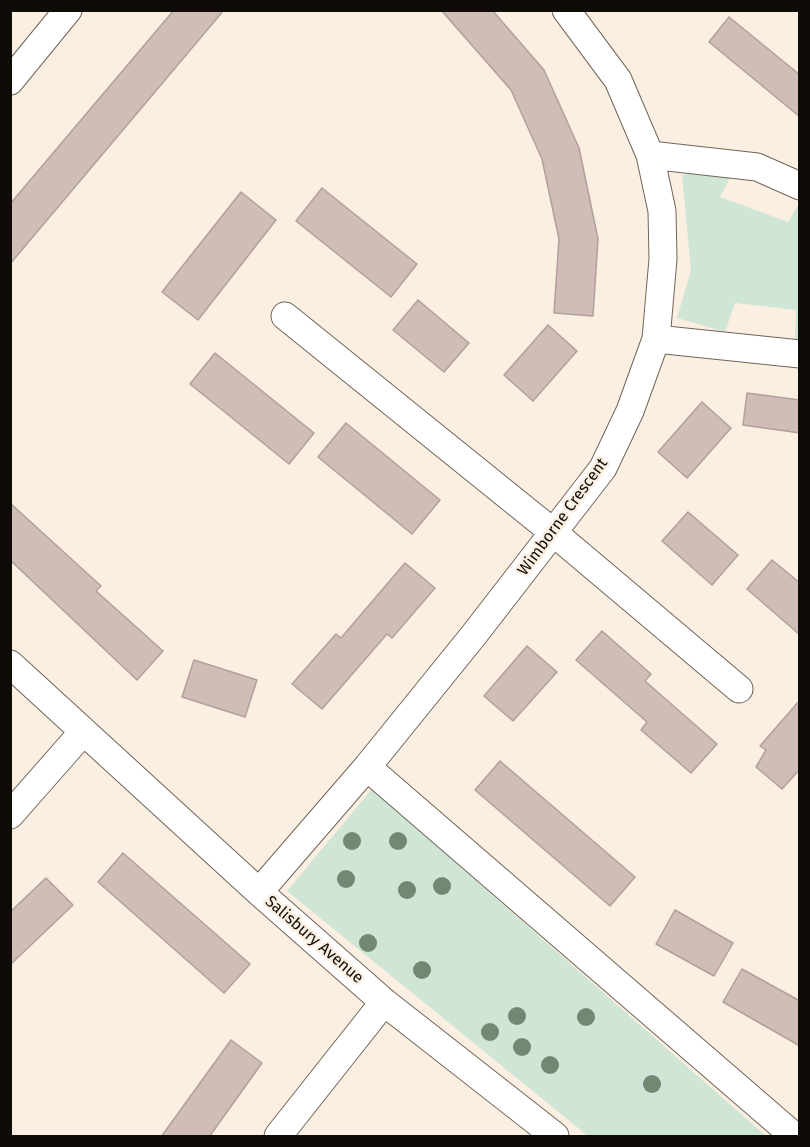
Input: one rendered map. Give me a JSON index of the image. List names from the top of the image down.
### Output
{
  "streets": {
    "street": ["Wimborne Crescent", "Salisbury Avenue"]
  },
  "crossings": [
    ["Wimborne Crescent", "Salisbury Avenue"]
  ]
}
